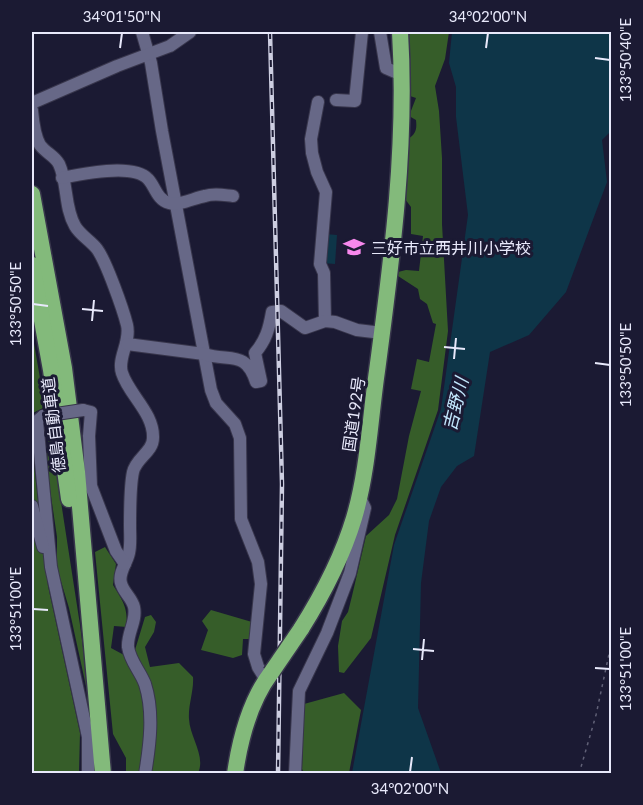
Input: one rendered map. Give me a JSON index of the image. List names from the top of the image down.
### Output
{
  "streets": {
    "highway": ["国道192号", "徳島自動車道"]
  },
  "water": ["吉野川"],
  "places": {
    "school or university": ["三好市立西井川小学校"]
  },
  "coordinates": [
    "34°01'50\"N",
    "34°02'00\"N",
    "133°50'40\"E",
    "133°50'50\"E",
    "133°51'00\"E"
  ]
}
